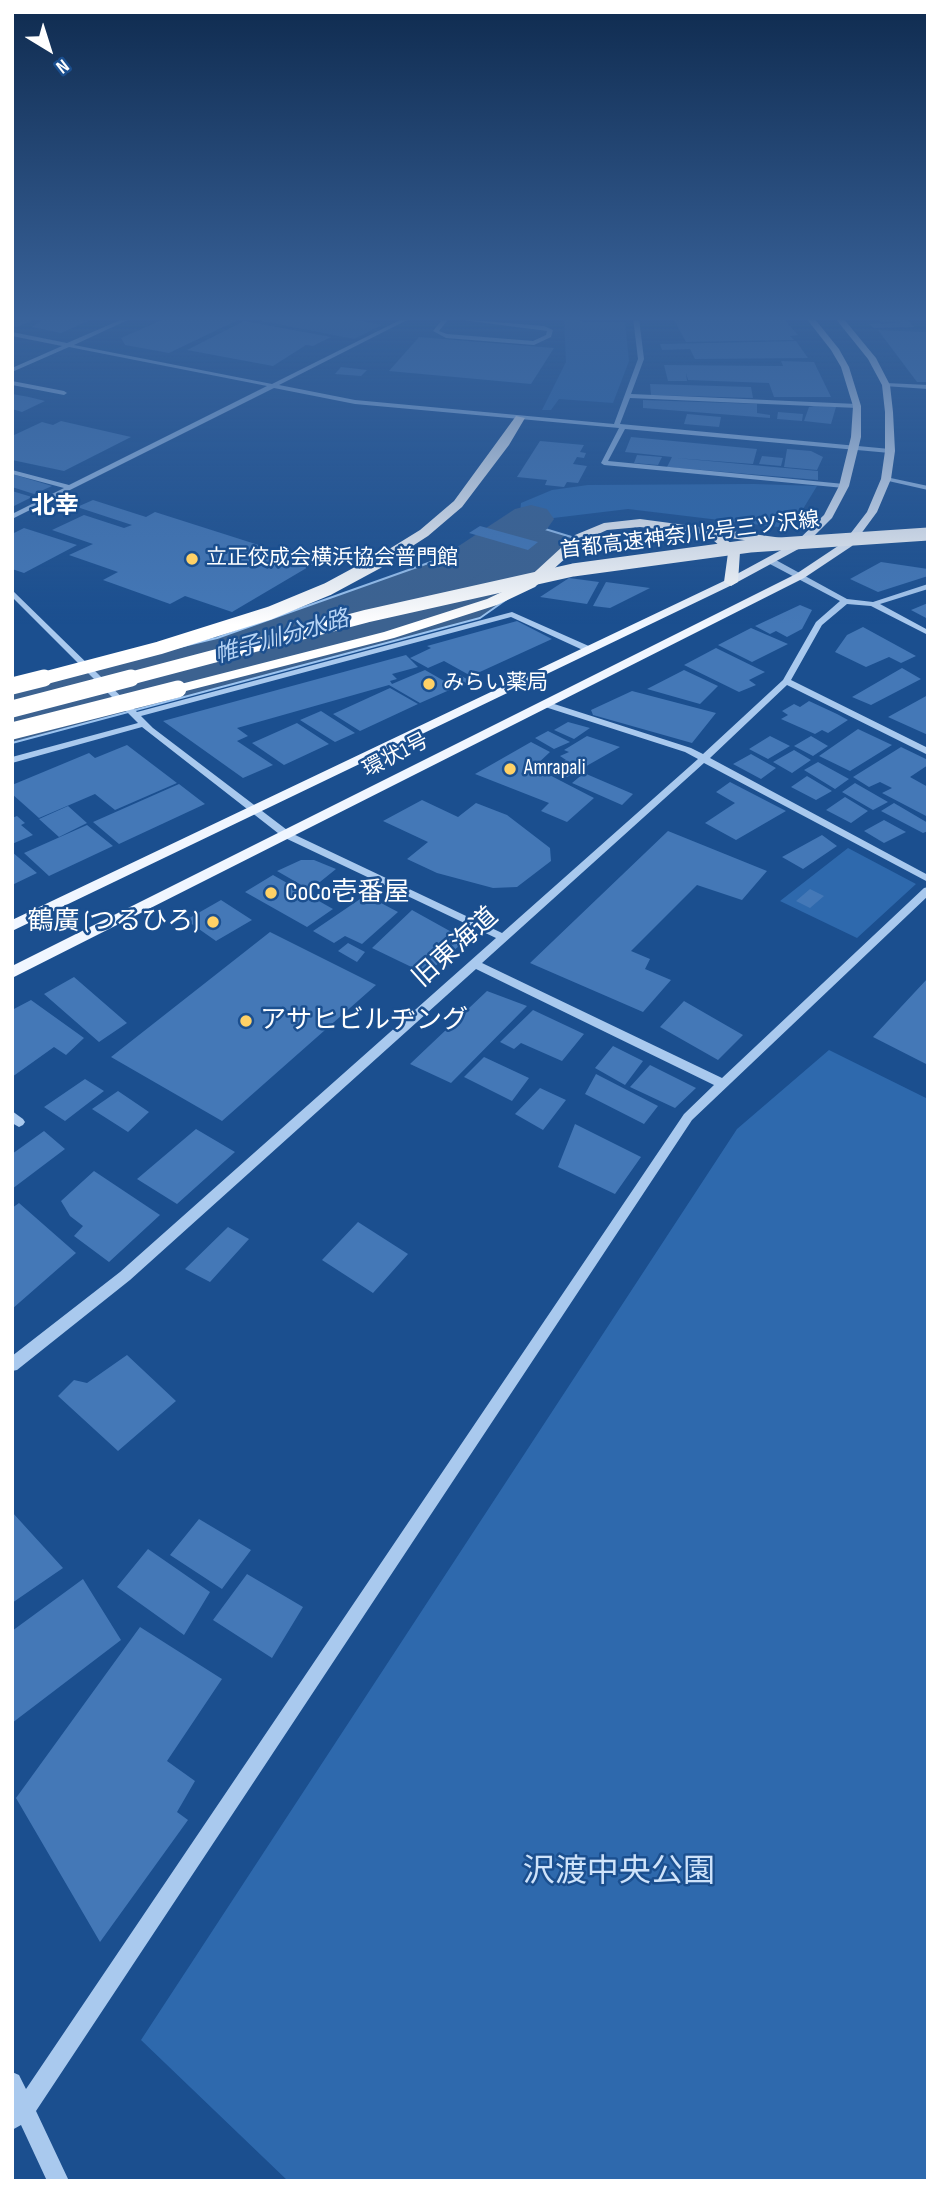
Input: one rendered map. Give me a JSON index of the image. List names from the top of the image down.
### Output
{
  "streets": {
    "highway": ["首都高速神奈川2号三ツ沢線"],
    "main road": ["環状1号"],
    "street": ["旧東海道"]
  },
  "districts": ["北幸"],
  "water": ["帷子川分水路"],
  "parks": ["沢渡中央公園"],
  "places": [
    "立正佼成会横浜協会普門館",
    "みらい薬局",
    "Amrapali",
    "CoCo壱番屋",
    "鶴廣 (つるひろ)",
    "アサヒビルヂング"
  ],
  "north": "bottom right"
}
